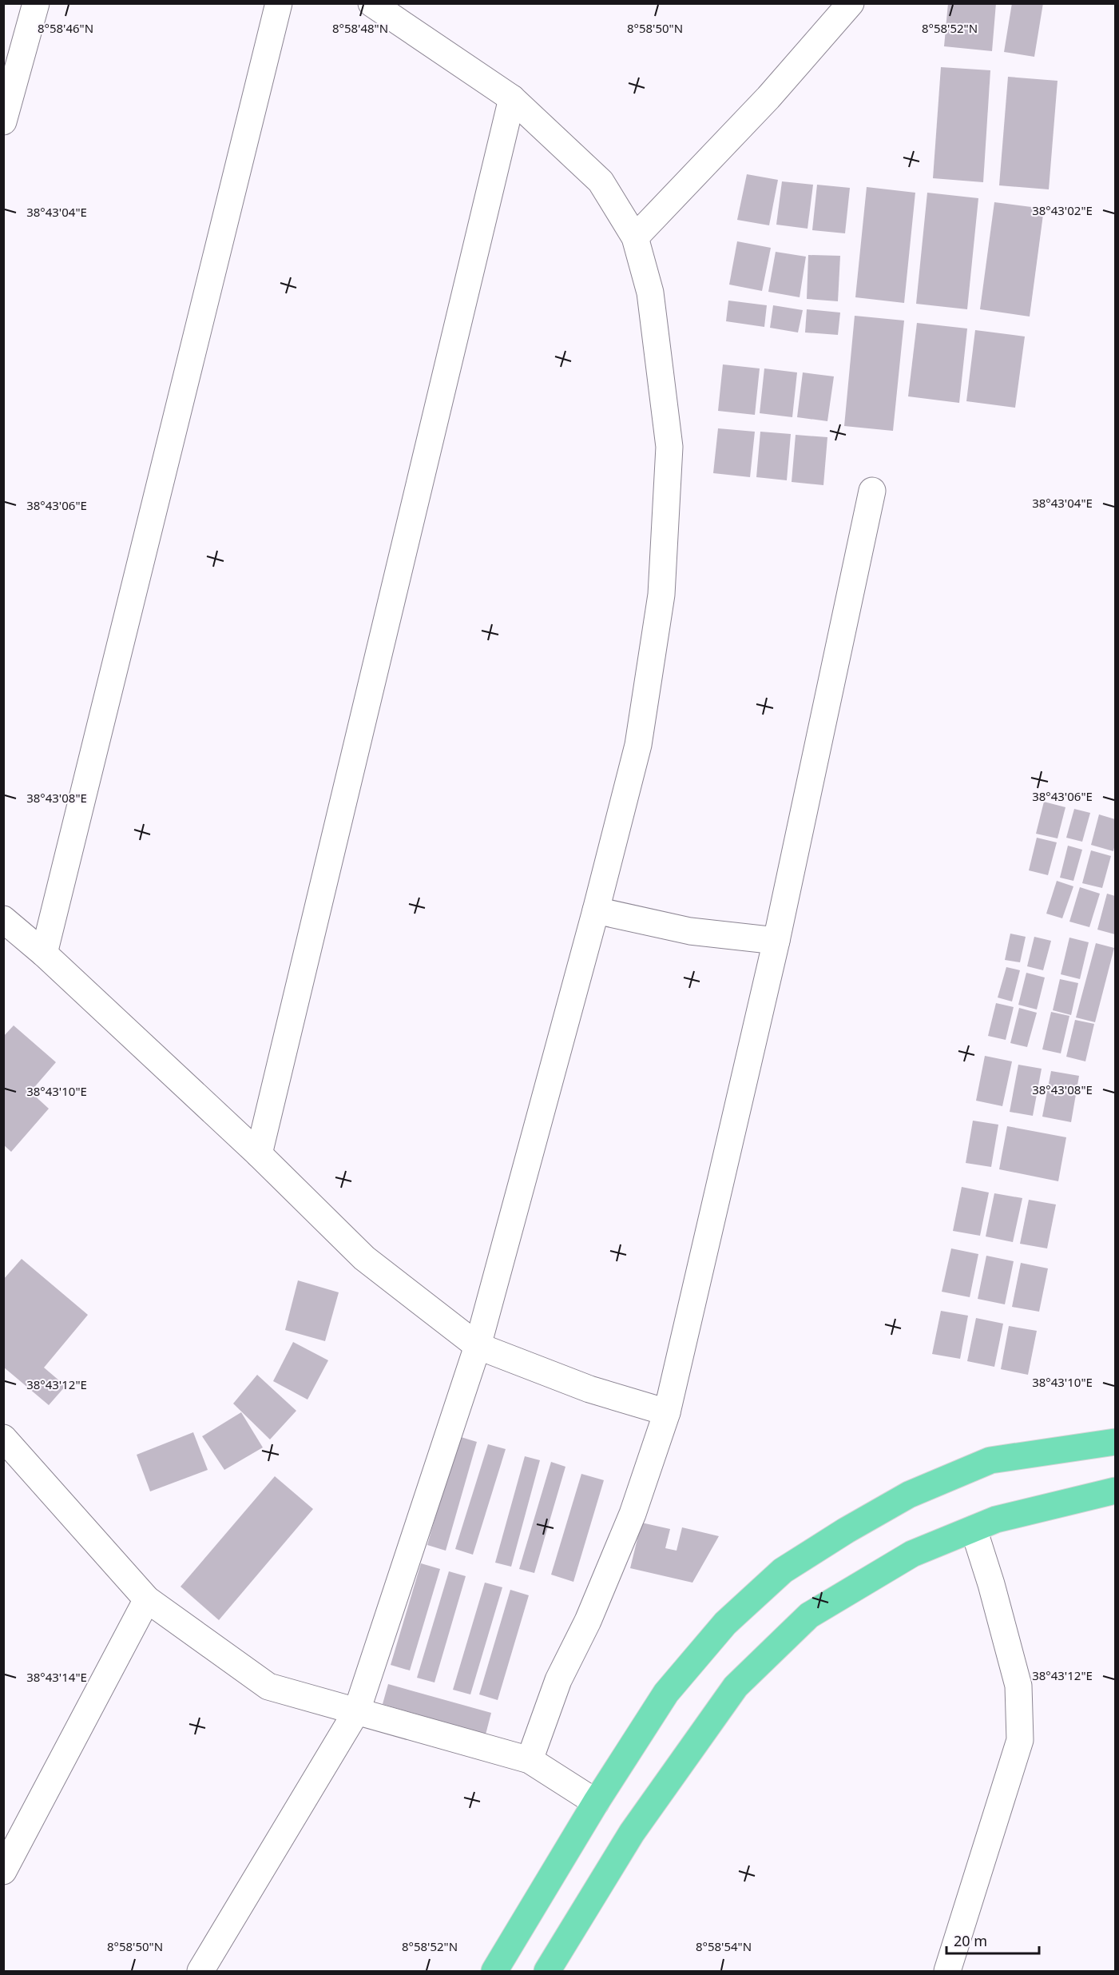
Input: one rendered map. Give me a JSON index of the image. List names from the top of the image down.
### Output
{
  "scale_bar": "20 m",
  "coordinates": [
    "8°58'46\"N",
    "8°58'48\"N",
    "8°58'50\"N",
    "8°58'52\"N",
    "38°43'02\"E",
    "38°43'04\"E",
    "38°43'06\"E",
    "38°43'08\"E",
    "38°43'10\"E",
    "38°43'12\"E",
    "38°43'14\"E",
    "8°58'54\"N"
  ]
}
